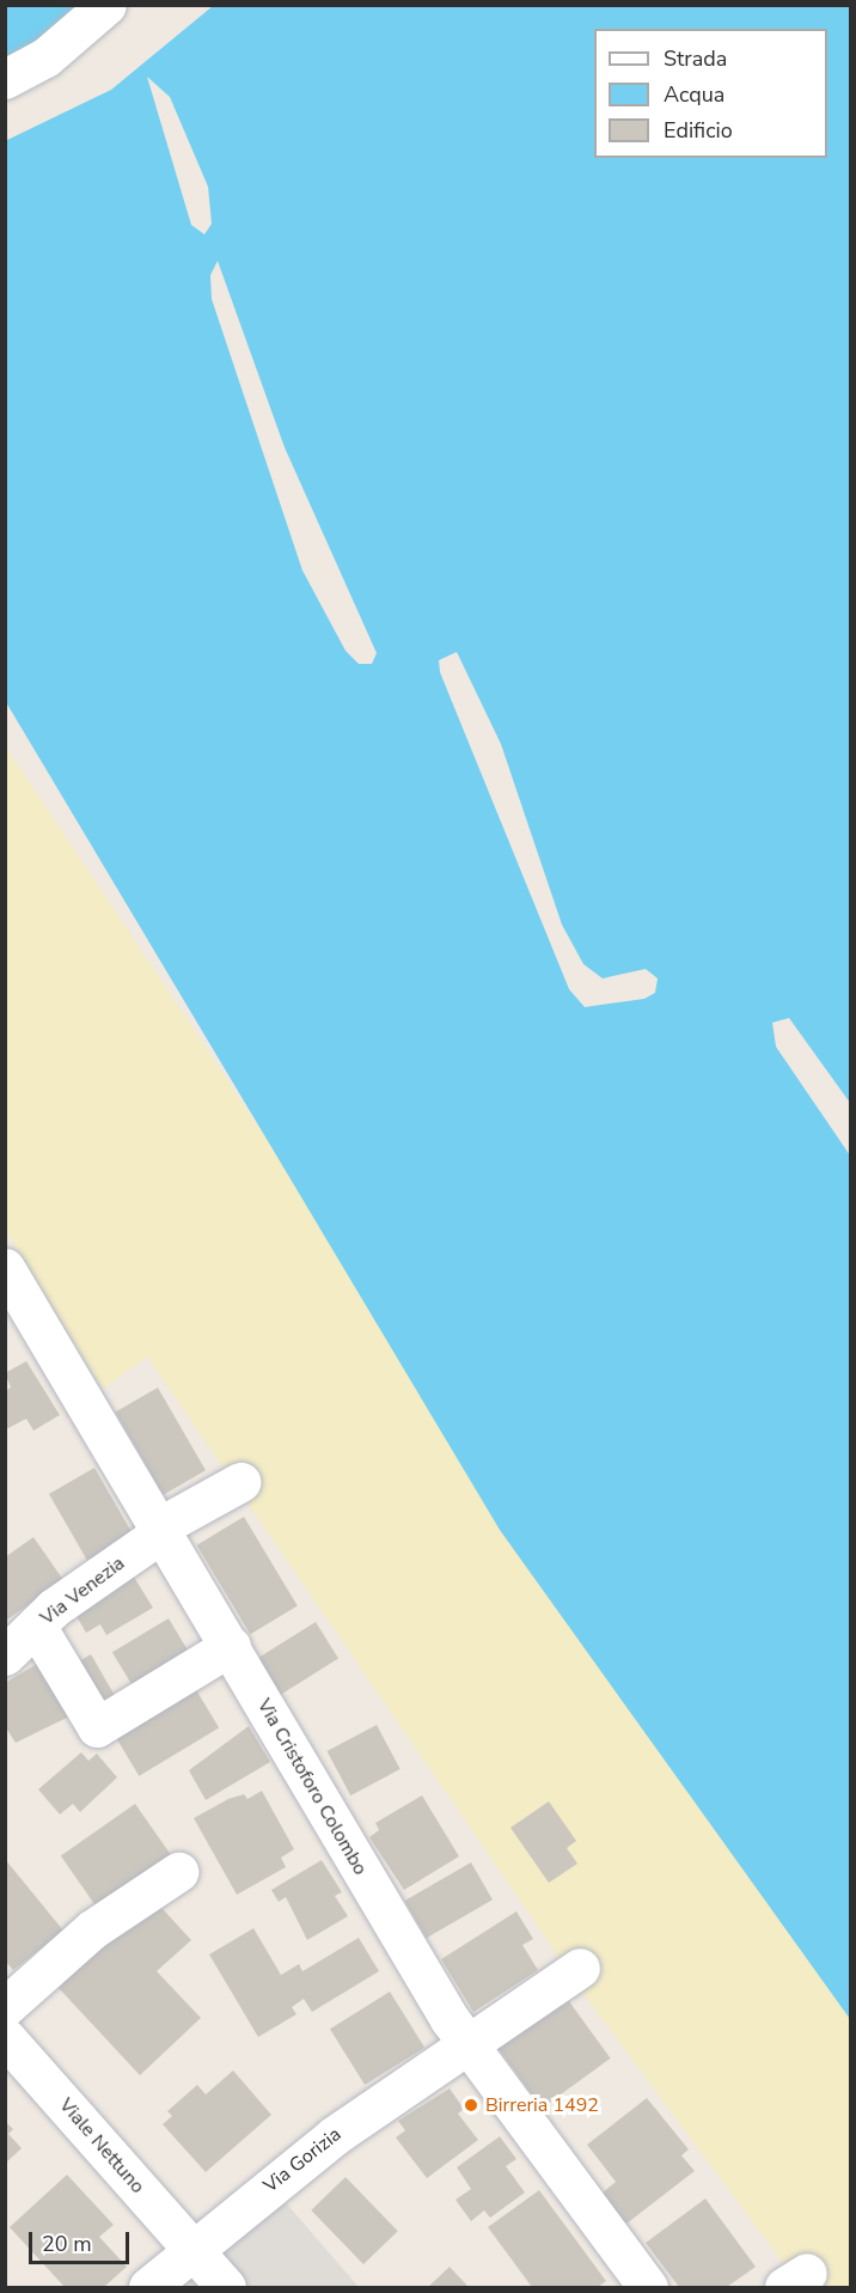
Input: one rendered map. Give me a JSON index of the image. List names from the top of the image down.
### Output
{
  "streets": {
    "street": [
      "Via Venezia",
      "Via Cristoforo Colombo",
      "Viale Nettuno",
      "Via Gorizia"
    ]
  },
  "crossings": [
    ["Via Venezia", "Via Cristoforo Colombo"],
    ["Via Cristoforo Colombo", "Via Gorizia"],
    ["Viale Nettuno", "Via Gorizia"]
  ],
  "places": ["Birreria 1492"],
  "legend": ["Strada", "Acqua", "Edificio"],
  "scale_bar": "20 m"
}
